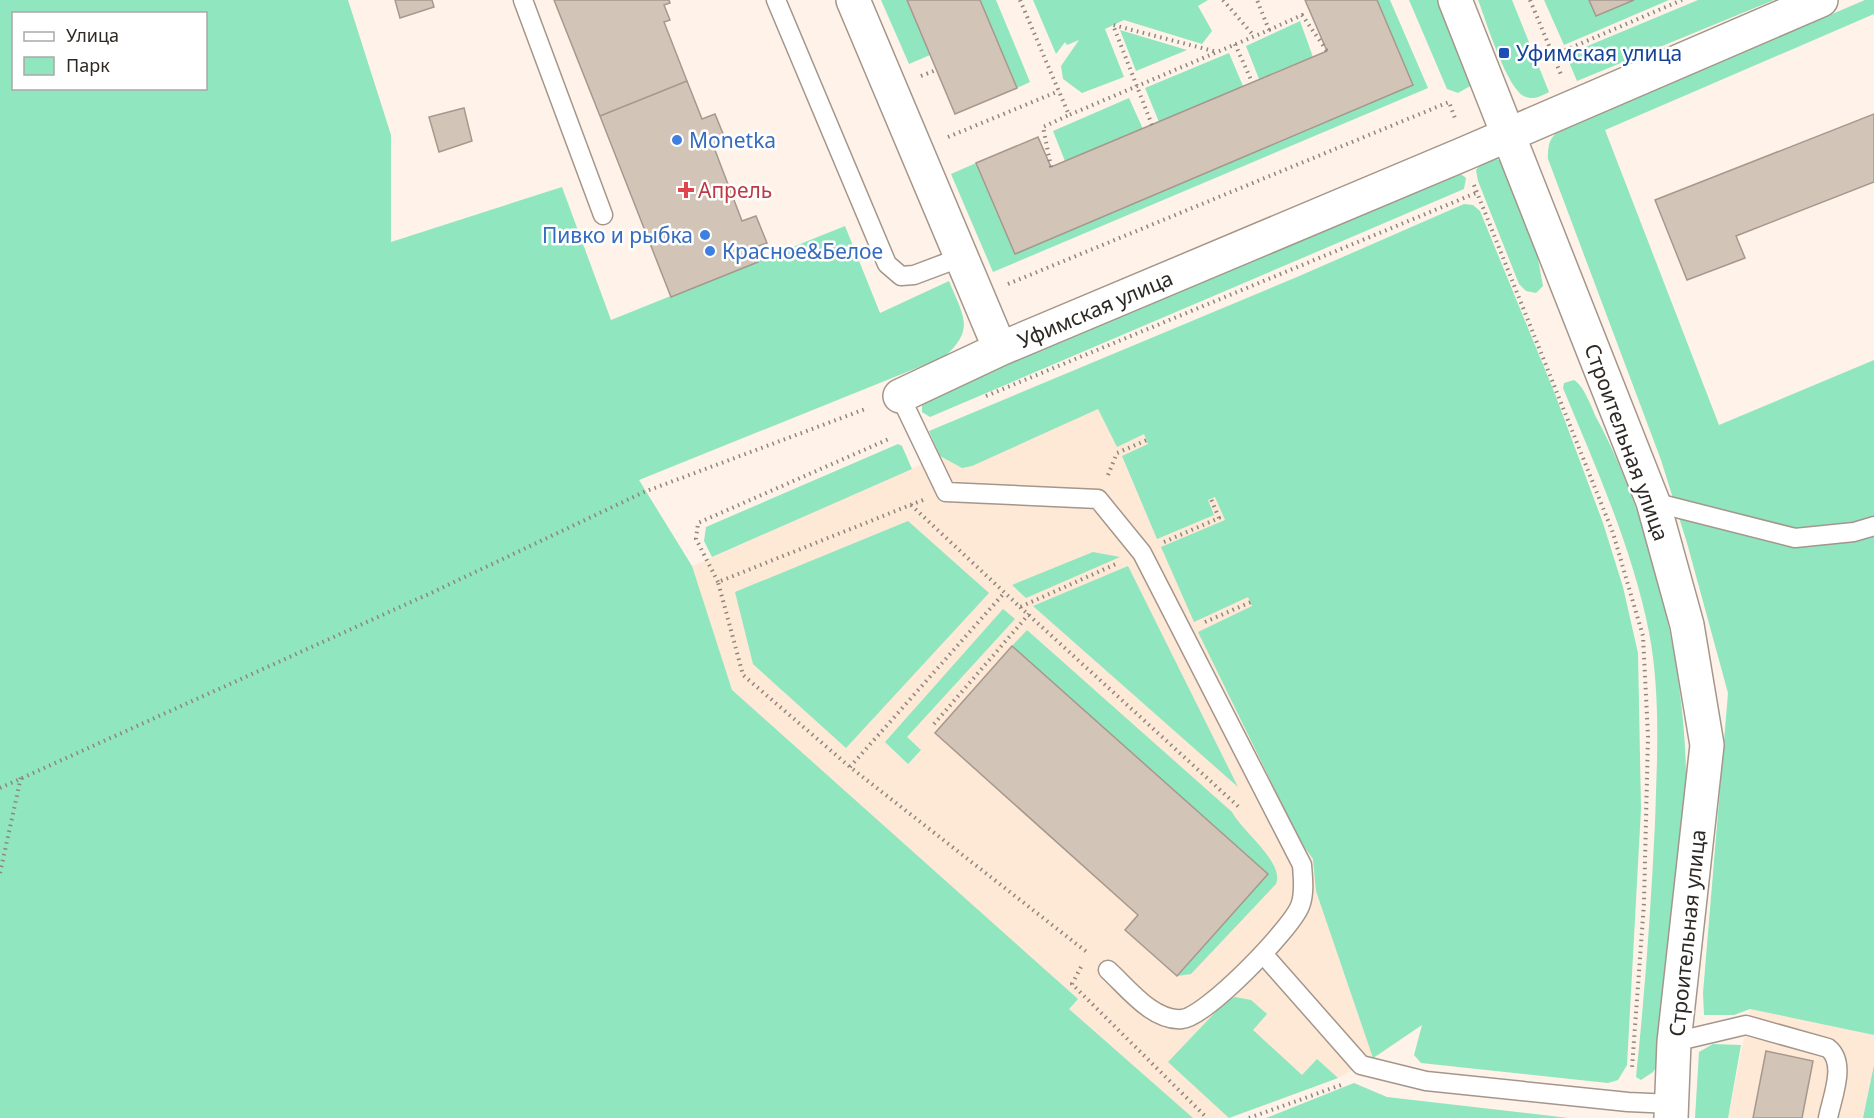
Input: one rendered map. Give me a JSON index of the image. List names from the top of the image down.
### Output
{
  "streets": {
    "street": ["Уфимская улица", "Строительная улица"]
  },
  "crossings": [
    ["Уфимская улица", "Строительная улица"]
  ],
  "places": {
    "transit": ["Уфимская улица"],
    "other": ["Monetka", "Пивко и рыбка", "Красное&Белое"],
    "health": ["Апрель"]
  },
  "legend": ["Улица", "Парк"]
}
